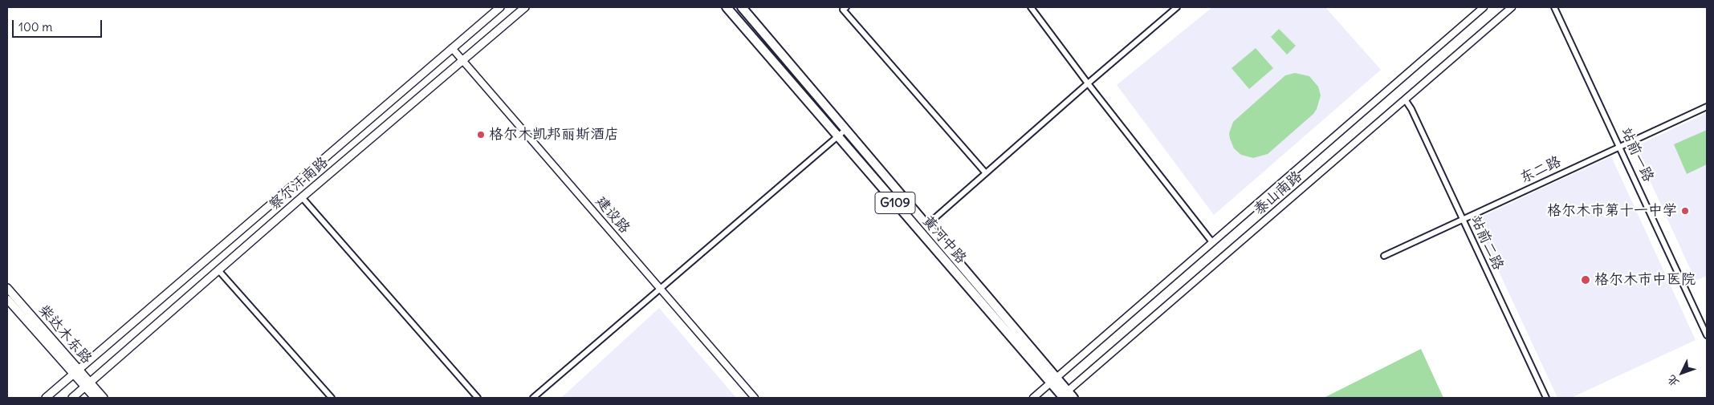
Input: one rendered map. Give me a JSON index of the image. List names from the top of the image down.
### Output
{
  "streets": {
    "highway": ["G109", "黄河中路"],
    "main road": ["察尔汗南路", "柴达木东路"],
    "street": [
      "站前一路",
      "东二路",
      "泰山南路",
      "建设路",
      "站前二路"
    ]
  },
  "crossings": [
    ["站前一路", "东二路"],
    ["东二路", "站前二路"],
    ["察尔汗南路", "建设路"],
    ["察尔汗南路", "柴达木东路"],
    ["泰山南路", "黄河中路"],
    ["泰山南路", "站前二路"]
  ],
  "places": ["格尔木凯邦丽斯酒店", "格尔木市第十一中学", "格尔木市中医院"],
  "scale_bar": "100 m",
  "north": "bottom left"
}
